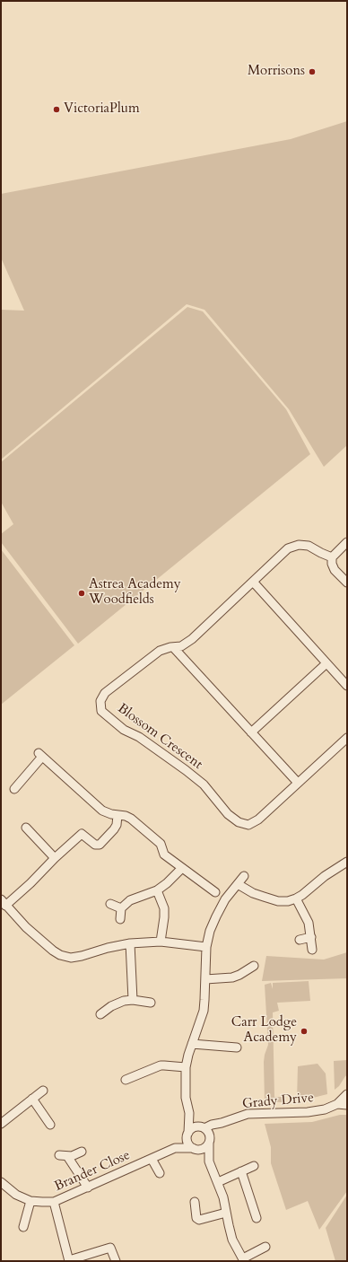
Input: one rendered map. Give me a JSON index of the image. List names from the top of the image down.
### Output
{
  "streets": {
    "street": ["Blossom Crescent", "Grady Drive", "Brander Close"]
  },
  "crossings": [
    ["Grady Drive", "Brander Close"]
  ],
  "places": [
    "Morrisons",
    "VictoriaPlum",
    "Astrea Academy Woodfields",
    "Carr Lodge Academy"
  ]
}
